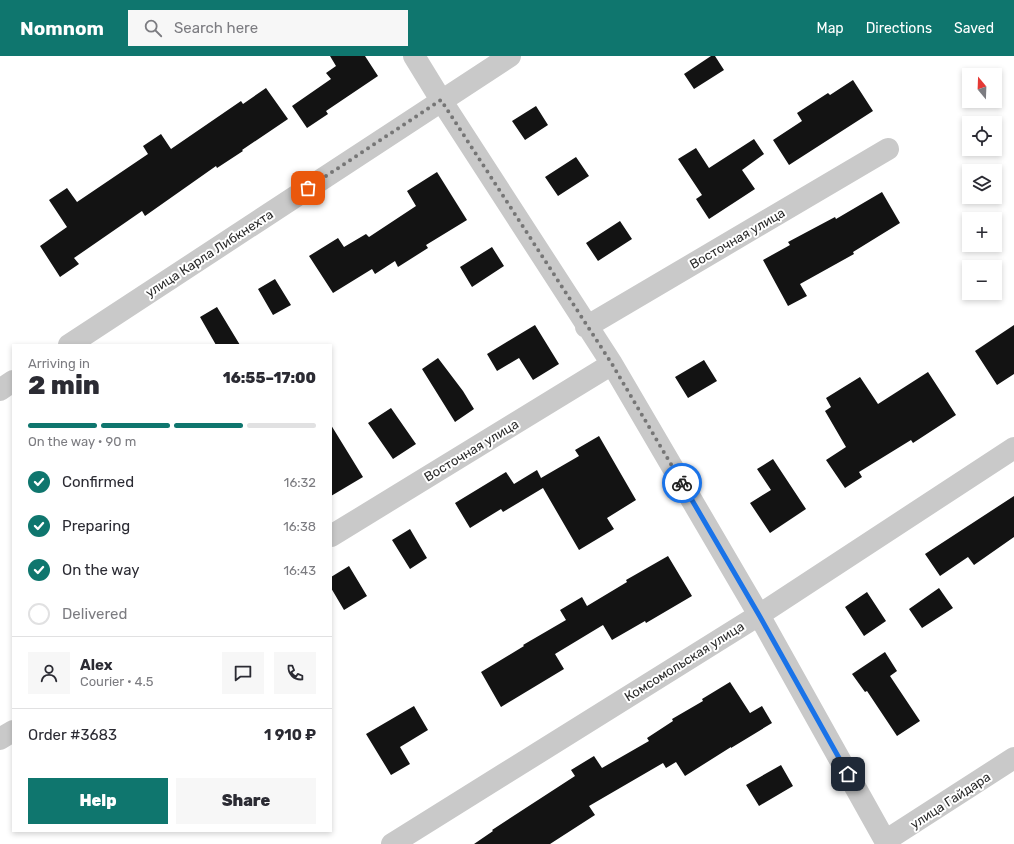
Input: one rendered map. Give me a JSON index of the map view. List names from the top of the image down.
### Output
{
  "streets": {
    "street": [
      "Восточная улица",
      "улица Карла Либкнехта",
      "Комсомольская улица",
      "улица Гайдара"
    ]
  },
  "north": "top",
  "page": {
    "header": "Nomnom",
    "search": "Search here",
    "nav": ["Map", "Directions", "Saved"],
    "map_buttons": ["+", "−"],
    "heading": ["2 min", "Arriving in", "16:55–17:00"],
    "panel": [
      "Alex",
      "Courier · 4.5",
      "Order #3683",
      "1 910 ₽"
    ],
    "bar": "On the way · 90 m",
    "list": [
      ["Confirmed", "16:32"],
      ["Preparing", "16:38"],
      ["On the way", "16:43"],
      "Delivered"
    ],
    "buttons": ["Help", "Share"]
  }
}
